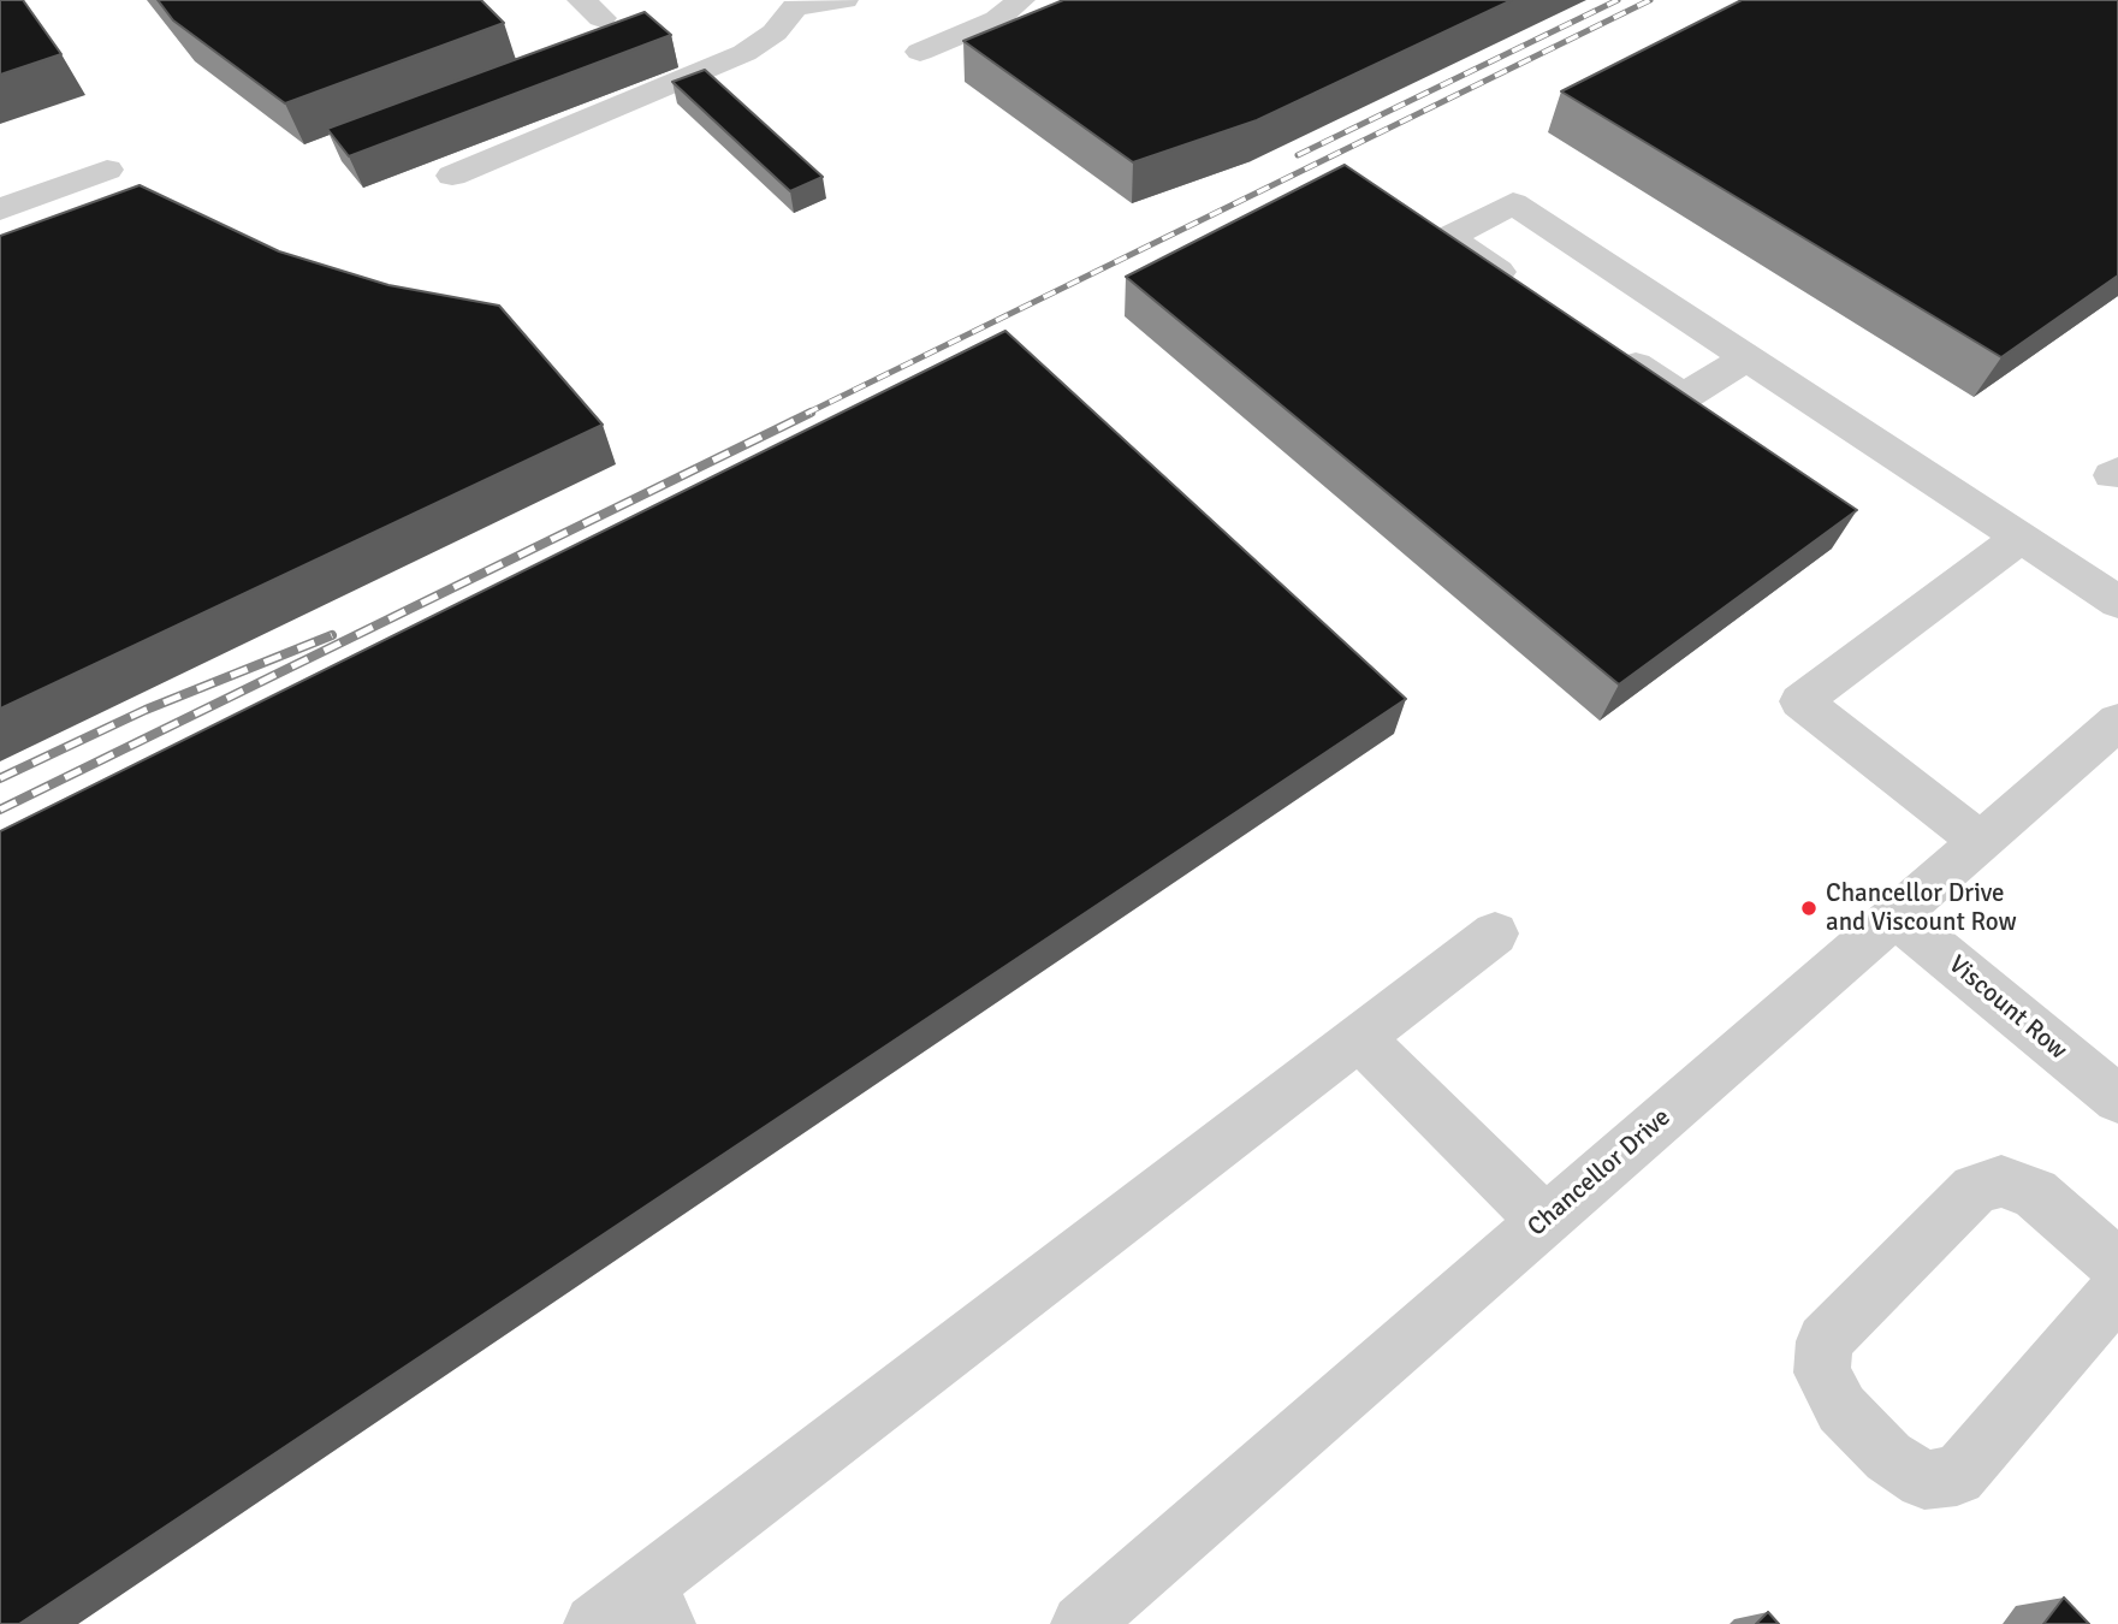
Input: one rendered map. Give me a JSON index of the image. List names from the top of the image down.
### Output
{
  "streets": {
    "street": ["Viscount Row", "Chancellor Drive"]
  },
  "crossings": [
    ["Viscount Row", "Chancellor Drive"]
  ],
  "places": ["Chancellor Drive and Viscount Row"]
}
